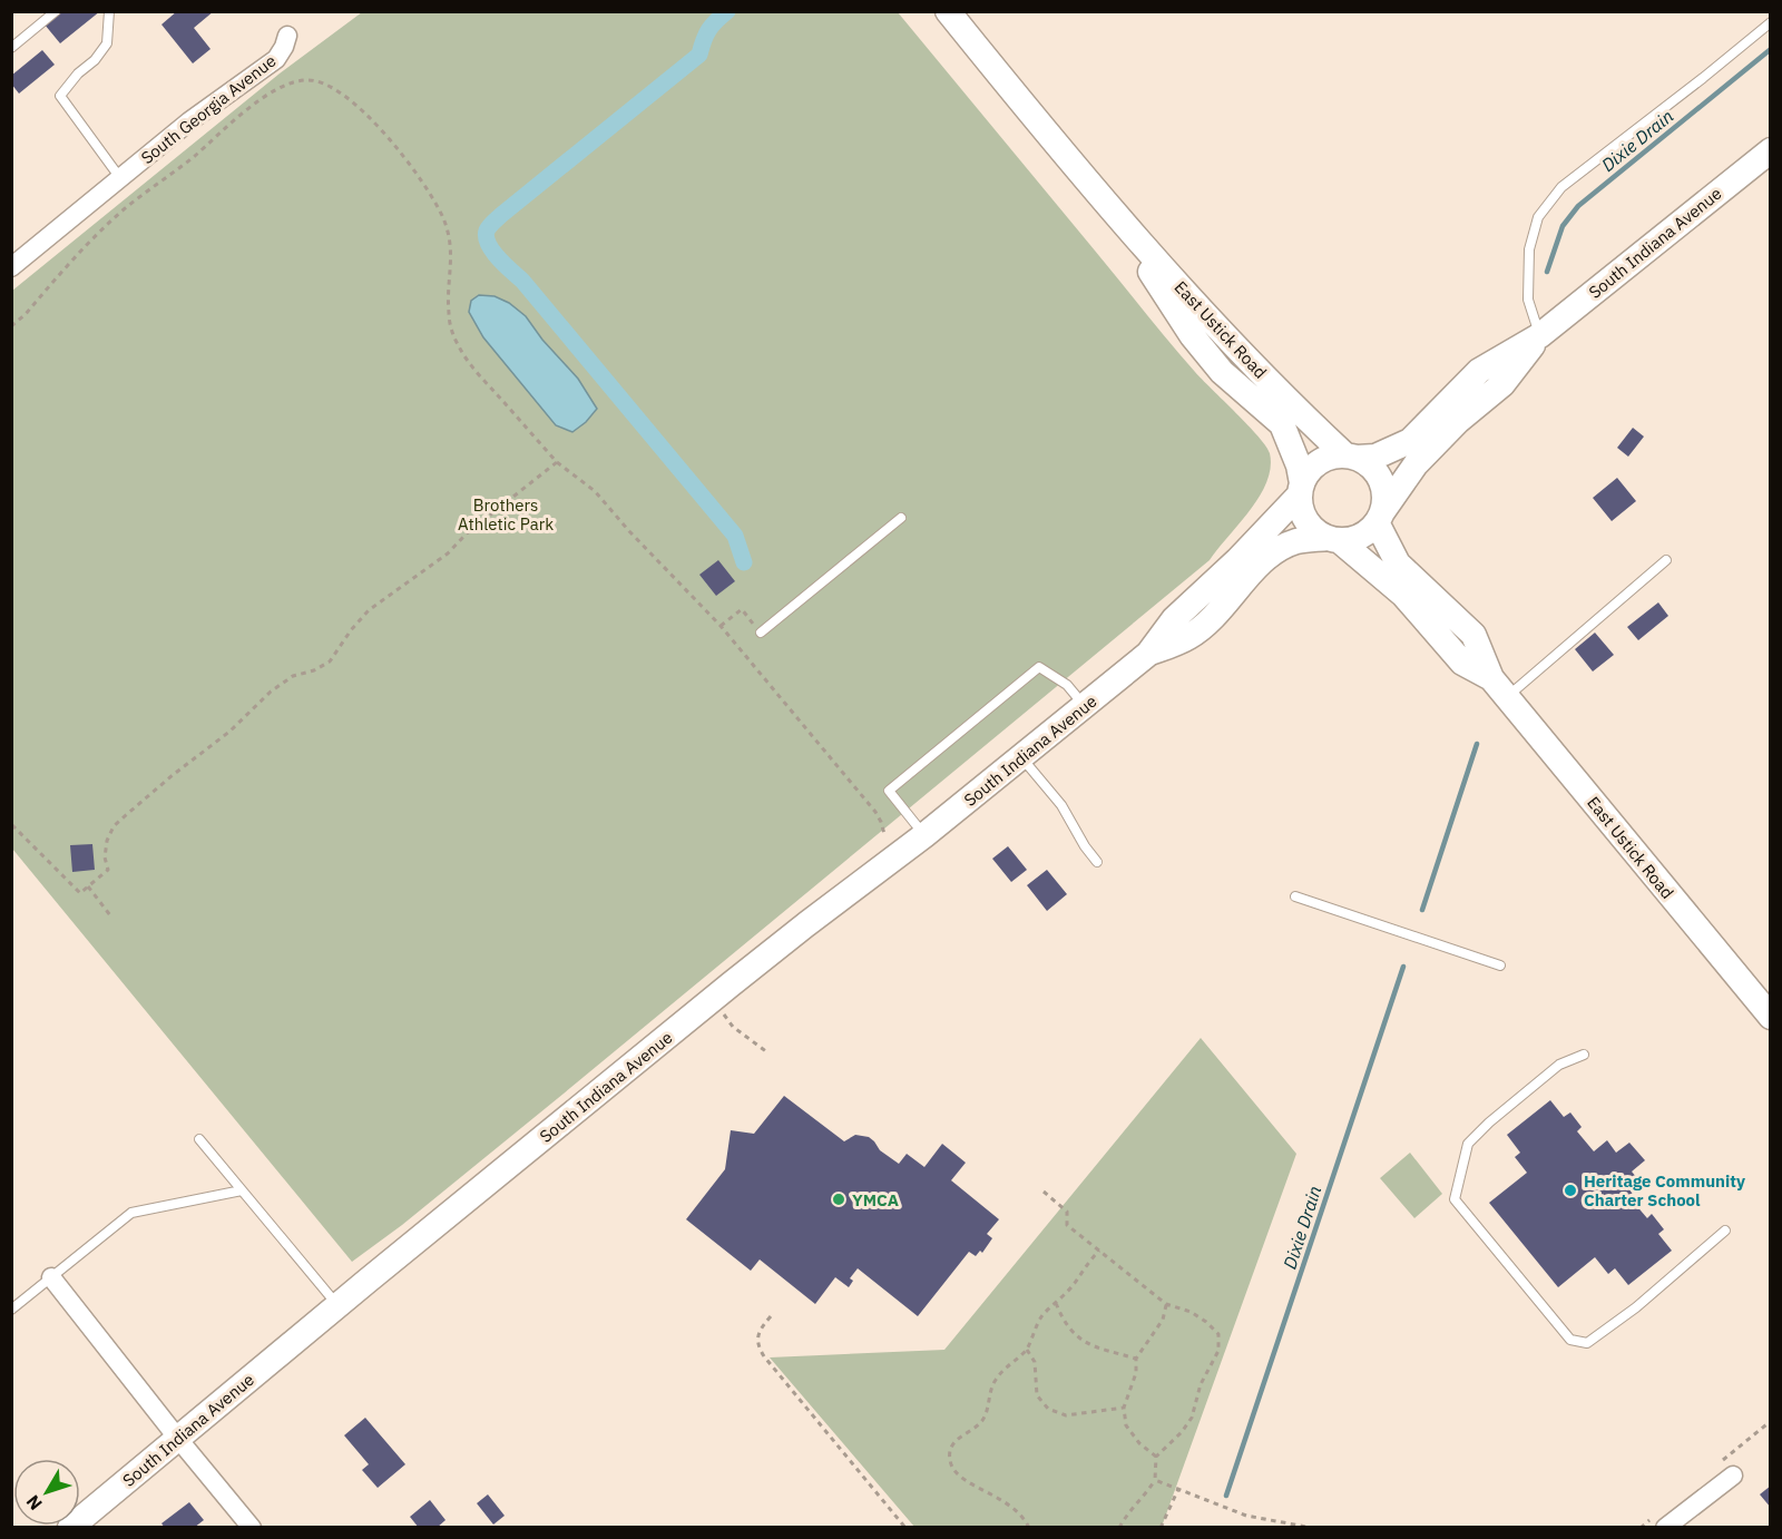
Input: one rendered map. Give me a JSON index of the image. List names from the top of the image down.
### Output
{
  "streets": {
    "main road": ["South Indiana Avenue", "East Ustick Road"],
    "street": ["South Georgia Avenue"]
  },
  "crossings": [
    ["South Indiana Avenue", "East Ustick Road"]
  ],
  "water": ["Dixie Drain"],
  "parks": ["Brothers Athletic Park"],
  "places": ["Heritage Community Charter School", "YMCA"],
  "north": "bottom left"
}
